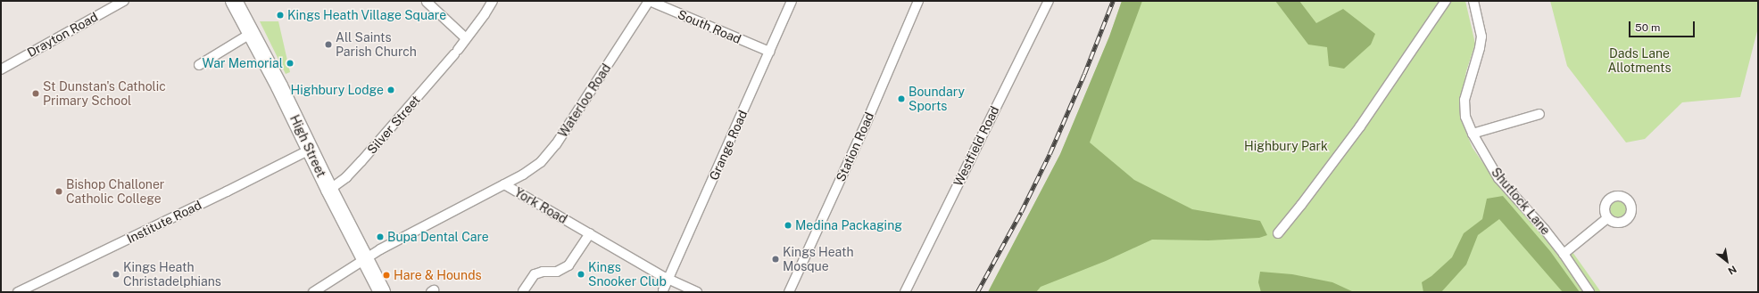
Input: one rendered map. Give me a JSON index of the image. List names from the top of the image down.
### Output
{
  "streets": {
    "highway": ["High Street"],
    "street": [
      "South Road",
      "Drayton Road",
      "Waterloo Road",
      "Silver Street",
      "Grange Road",
      "Westfield Road",
      "Station Road",
      "Shutlock Lane",
      "York Road",
      "Institute Road"
    ]
  },
  "crossings": [
    ["South Road", "Waterloo Road"],
    ["South Road", "Grange Road"],
    ["Waterloo Road", "York Road"],
    ["Silver Street", "High Street"],
    ["Grange Road", "York Road"],
    ["High Street", "York Road"],
    ["High Street", "Institute Road"]
  ],
  "parks": ["Dads Lane Allotments", "Highbury Park"],
  "places": [
    "Kings Heath Village Square",
    "All Saints Parish Church",
    "War Memorial",
    "Highbury Lodge",
    "St Dunstan's Catholic Primary School",
    "Boundary Sports",
    "Bishop Challoner Catholic College",
    "Medina Packaging",
    "Bupa Dental Care",
    "Kings Heath Mosque",
    "Kings Heath Christadelphians",
    "Kings Snooker Club",
    "Hare & Hounds"
  ],
  "scale_bar": "50 m",
  "north": "bottom right"
}
